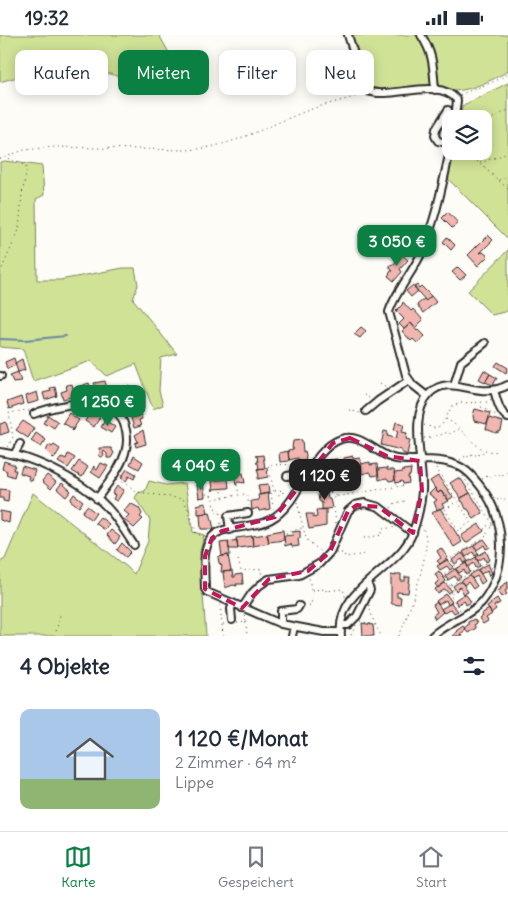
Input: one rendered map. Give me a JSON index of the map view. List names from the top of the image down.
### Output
{
  "page": {
    "status": "19:32",
    "chip": [
      "Kaufen",
      "Mieten",
      "Filter",
      "Neu"
    ],
    "price": [
      "3 050 €",
      "1 250 €",
      "4 040 €",
      "1 120 €"
    ],
    "heading": "4 Objekte",
    "list": [
      {
        "name": "1 120 €/Monat",
        "note": "2 Zimmer · 64 m² · Lippe"
      }
    ],
    "tabs": ["Karte", "Gespeichert", "Start"]
  }
}
